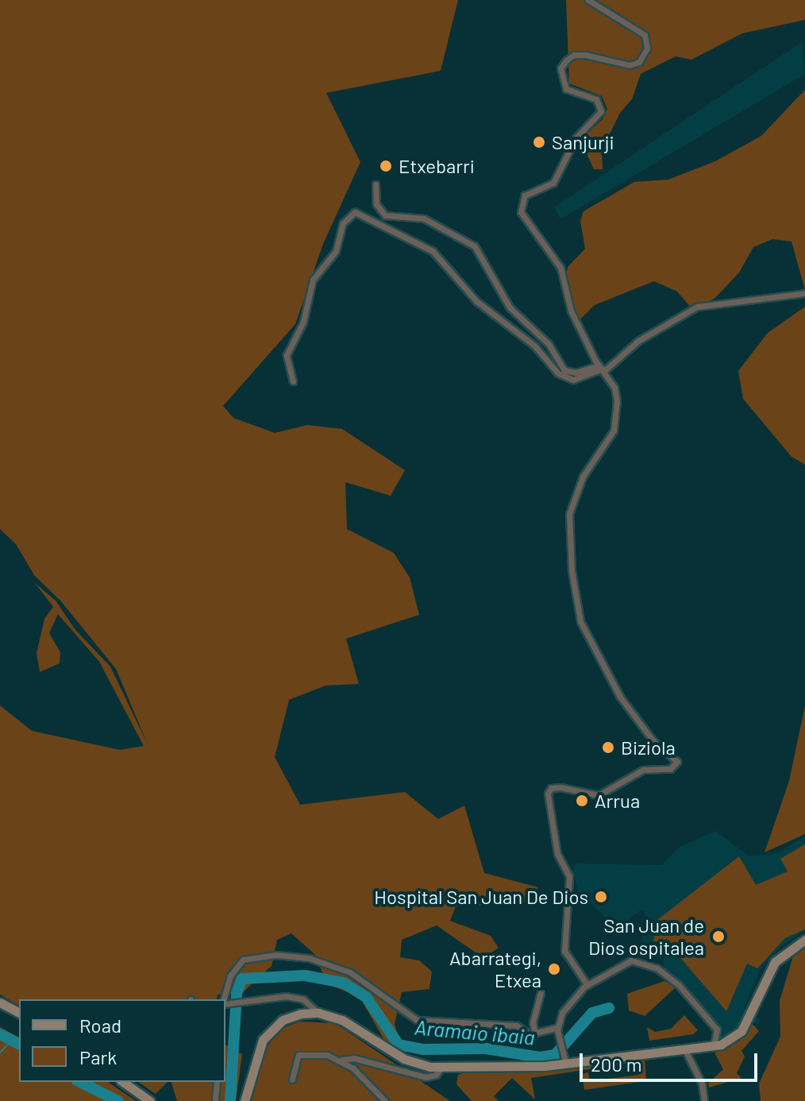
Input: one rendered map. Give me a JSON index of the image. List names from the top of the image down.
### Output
{
  "water": ["Aramaio ibaia"],
  "places": [
    "Sanjurji",
    "Etxebarri",
    "Biziola",
    "Arrua",
    "Hospital San Juan De Dios",
    "San Juan de Dios ospitalea",
    "Abarrategi, Etxea"
  ],
  "legend": ["Road", "Park"],
  "scale_bar": "200 m"
}
